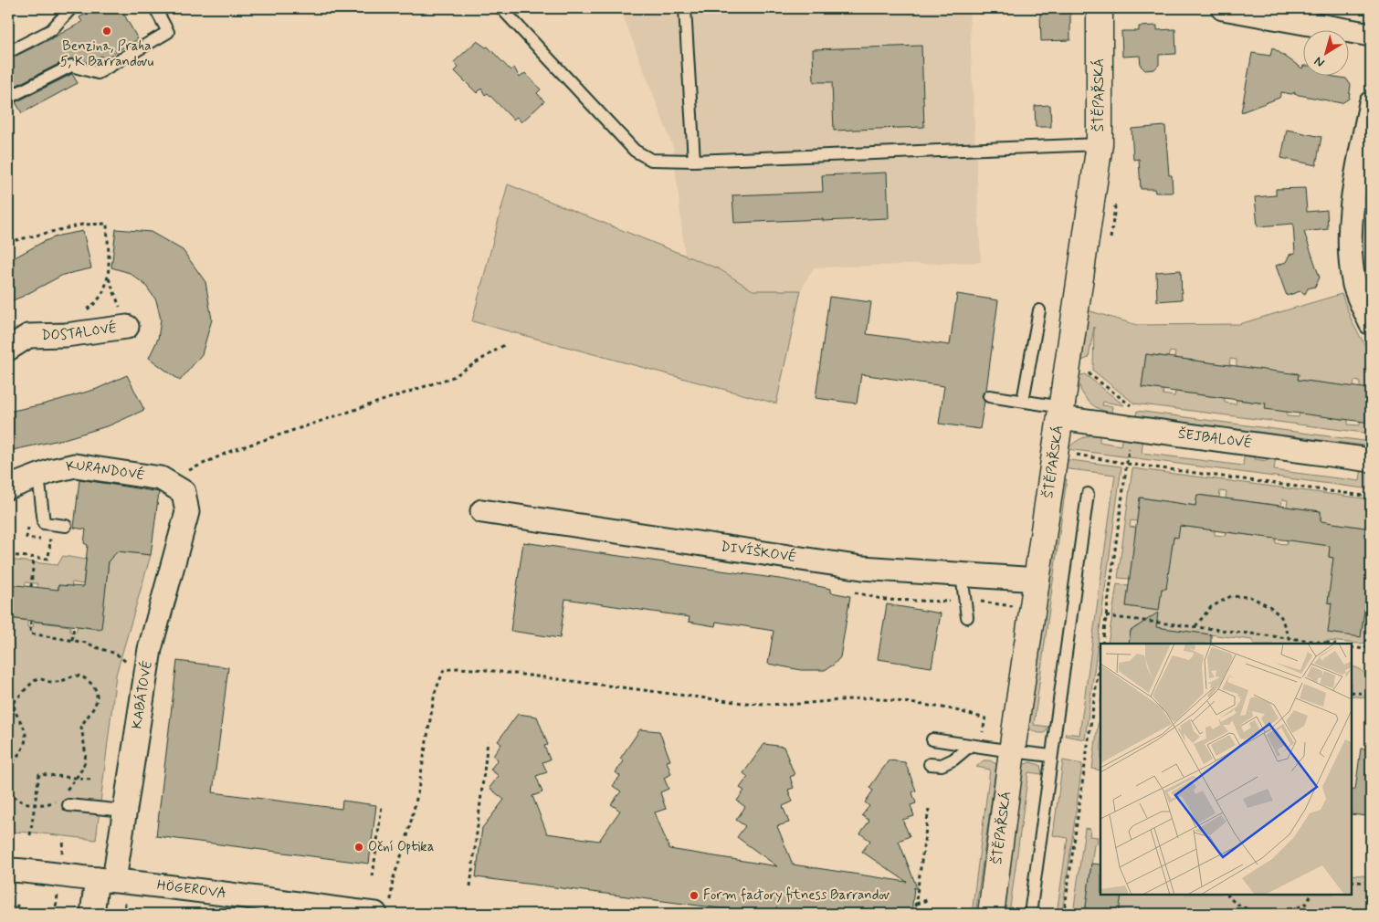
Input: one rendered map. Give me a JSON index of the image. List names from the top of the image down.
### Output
{
  "streets": {
    "street": [
      "ŠTĚPAŘSKÁ",
      "DOSTALOVÉ",
      "ŠEJBALOVÉ",
      "KURANDOVÉ",
      "DIVÍŠKOVÉ",
      "KABÁTOVÉ",
      "HÖGEROVA"
    ]
  },
  "crossings": [
    ["ŠTĚPAŘSKÁ", "ŠEJBALOVÉ"],
    ["ŠTĚPAŘSKÁ", "DIVÍŠKOVÉ"],
    ["KURANDOVÉ", "KABÁTOVÉ"],
    ["KABÁTOVÉ", "HÖGEROVA"]
  ],
  "places": ["Benzina, Praha 5, K Barrandovu", "Oční Optika", "Form factory fitness Barrandov"],
  "north": "bottom left"
}
